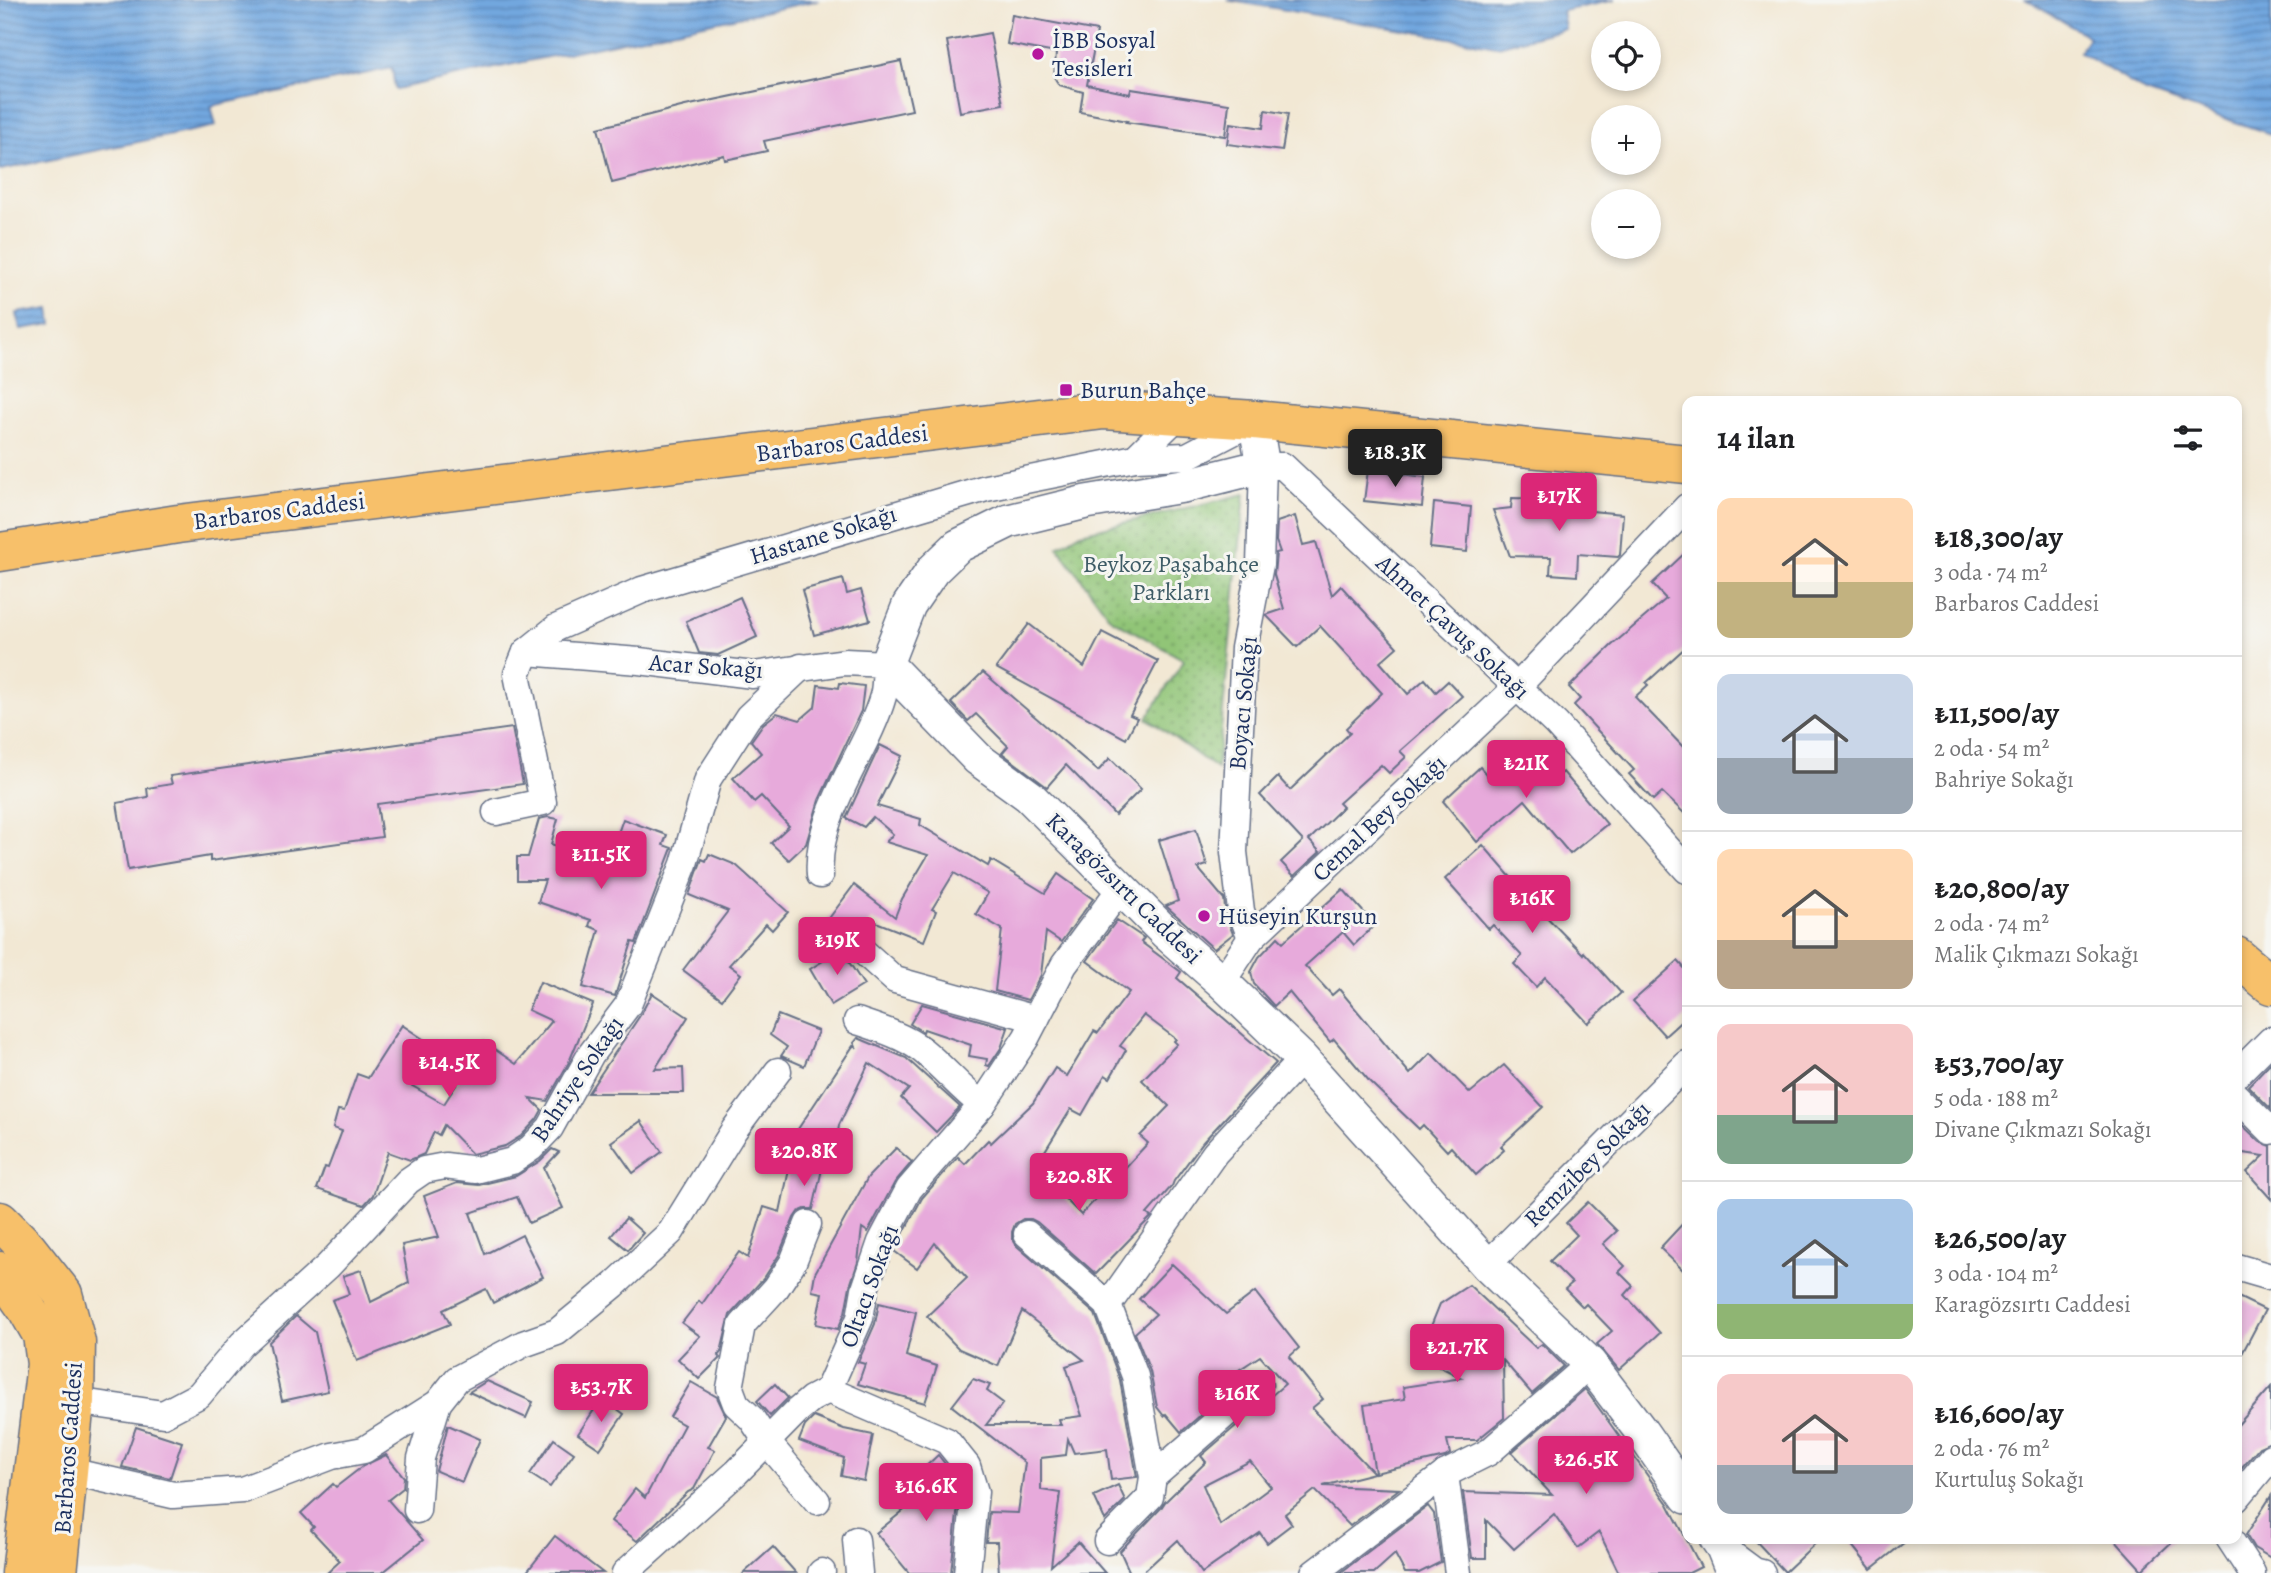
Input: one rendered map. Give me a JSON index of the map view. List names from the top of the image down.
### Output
{
  "streets": {
    "main road": ["Barbaros Caddesi"],
    "street": [
      "Hastane Sokağı",
      "Ahmet Çavuş Sokağı",
      "Acar Sokağı",
      "Boyacı Sokağı",
      "Cemal Bey Sokağı",
      "Karagözsırtı Caddesi",
      "Bahriye Sokağı",
      "Remzibey Sokağı",
      "Oltacı Sokağı"
    ]
  },
  "crossings": [
    ["Barbaros Caddesi", "Hastane Sokağı"],
    ["Barbaros Caddesi", "Bahriye Sokağı"],
    ["Hastane Sokağı", "Acar Sokağı"],
    ["Ahmet Çavuş Sokağı", "Boyacı Sokağı"],
    ["Ahmet Çavuş Sokağı", "Cemal Bey Sokağı"],
    ["Acar Sokağı", "Karagözsırtı Caddesi"],
    ["Acar Sokağı", "Bahriye Sokağı"],
    ["Boyacı Sokağı", "Cemal Bey Sokağı"],
    ["Cemal Bey Sokağı", "Karagözsırtı Caddesi"],
    ["Karagözsırtı Caddesi", "Remzibey Sokağı"],
    ["Karagözsırtı Caddesi", "Oltacı Sokağı"]
  ],
  "parks": ["Beykoz Paşabahçe Parkları"],
  "places": {
    "other": ["İBB Sosyal Tesisleri", "Hüseyin Kurşun"],
    "transit": ["Burun Bahçe"]
  },
  "page": {
    "map_buttons": ["+", "−"],
    "heading": "14 ilan",
    "price": [
      "₺18.3K",
      "₺17K",
      "₺21K",
      "₺11.5K",
      "₺16K",
      "₺19K",
      "₺14.5K",
      "₺20.8K",
      "₺20.8K",
      "₺21.7K",
      "₺53.7K",
      "₺16K",
      "₺26.5K",
      "₺16.6K"
    ],
    "list": [
      {
        "name": "₺18,300/ay",
        "note": "3 oda · 74 m² · Barbaros Caddesi"
      },
      {
        "name": "₺11,500/ay",
        "note": "2 oda · 54 m² · Bahriye Sokağı"
      },
      {
        "name": "₺20,800/ay",
        "note": "2 oda · 74 m² · Malik Çıkmazı Sokağı"
      },
      {
        "name": "₺53,700/ay",
        "note": "5 oda · 188 m² · Divane Çıkmazı Sokağı"
      },
      {
        "name": "₺26,500/ay",
        "note": "3 oda · 104 m² · Karagözsırtı Caddesi"
      },
      {
        "name": "₺16,600/ay",
        "note": "2 oda · 76 m² · Kurtuluş Sokağı"
      }
    ]
  }
}
